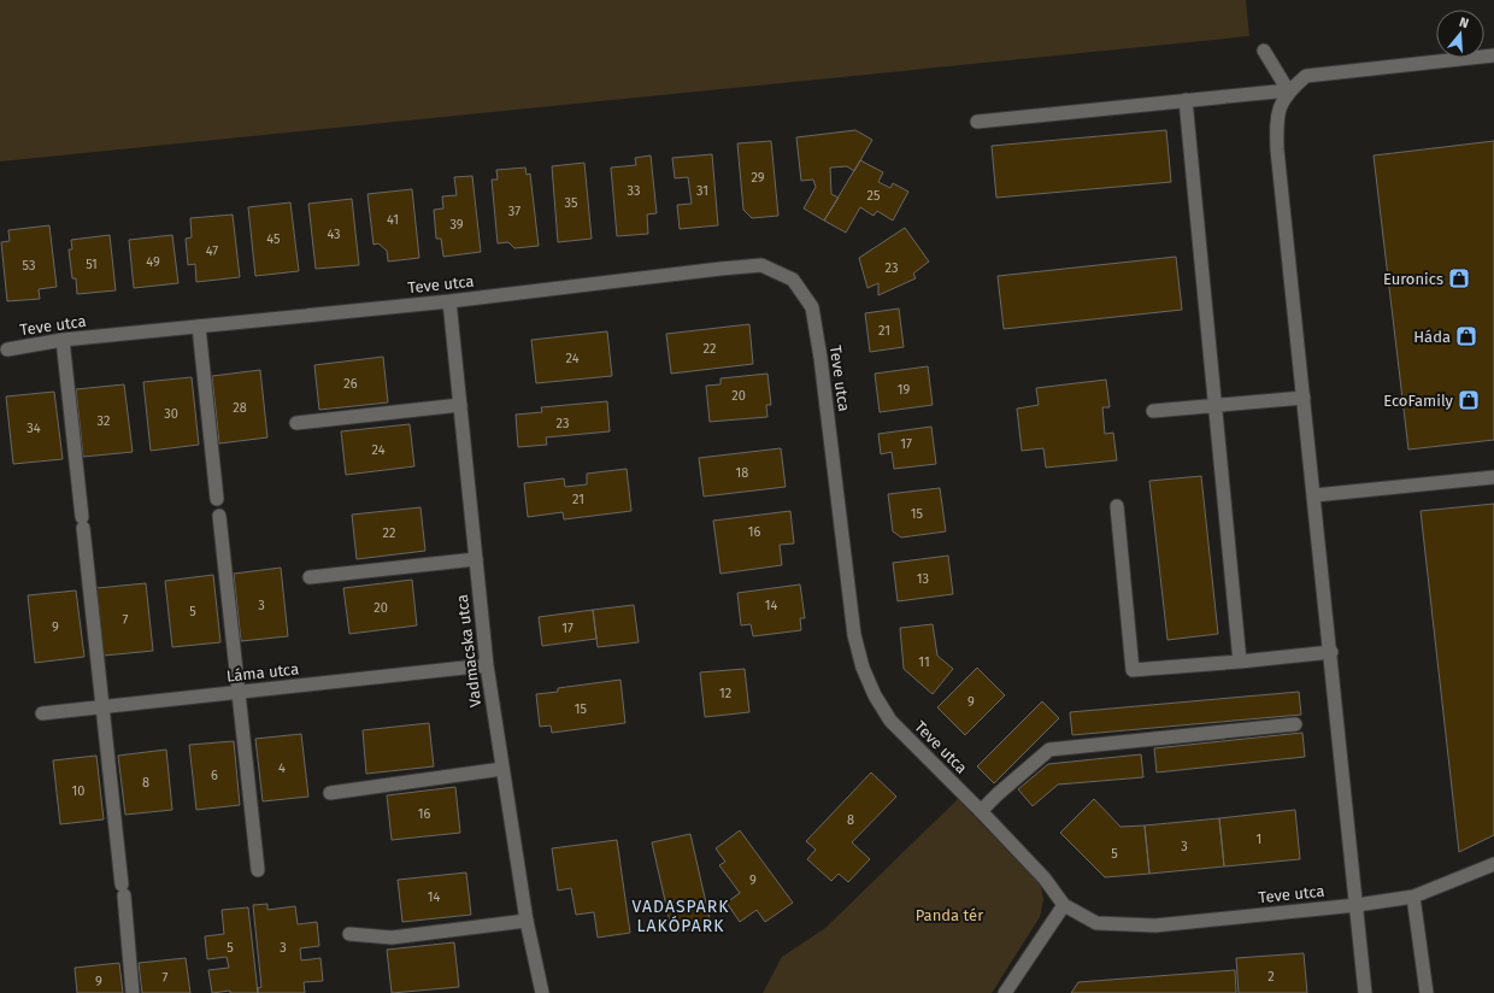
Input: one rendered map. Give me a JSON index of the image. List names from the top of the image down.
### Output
{
  "streets": {
    "street": ["Teve utca", "Vadmacska utca", "Láma utca"]
  },
  "crossings": [
    ["Teve utca", "Vadmacska utca"],
    ["Vadmacska utca", "Láma utca"]
  ],
  "districts": ["VADASPARK LAKÓPARK"],
  "parks": ["Panda tér"],
  "places": {
    "shop": ["Euronics", "Háda", "EcoFamily"]
  },
  "house_numbers": [
    "29",
    "33",
    "31",
    "25",
    "35",
    "37",
    "41",
    "39",
    "43",
    "45",
    "47",
    "49",
    "51",
    "53",
    "23",
    "21",
    "22",
    "24",
    "26",
    "19",
    "20",
    "28",
    "30",
    "32",
    "23",
    "34",
    "17",
    "24",
    "18",
    "21",
    "15",
    "16",
    "22",
    "13",
    "3",
    "14",
    "20",
    "5",
    "7",
    "9",
    "17",
    "11",
    "12",
    "9",
    "15",
    "4",
    "6",
    "8",
    "10",
    "16",
    "8",
    "1",
    "3",
    "5",
    "9",
    "14",
    "5",
    "3",
    "2",
    "7",
    "9"
  ],
  "north": "top"
}
